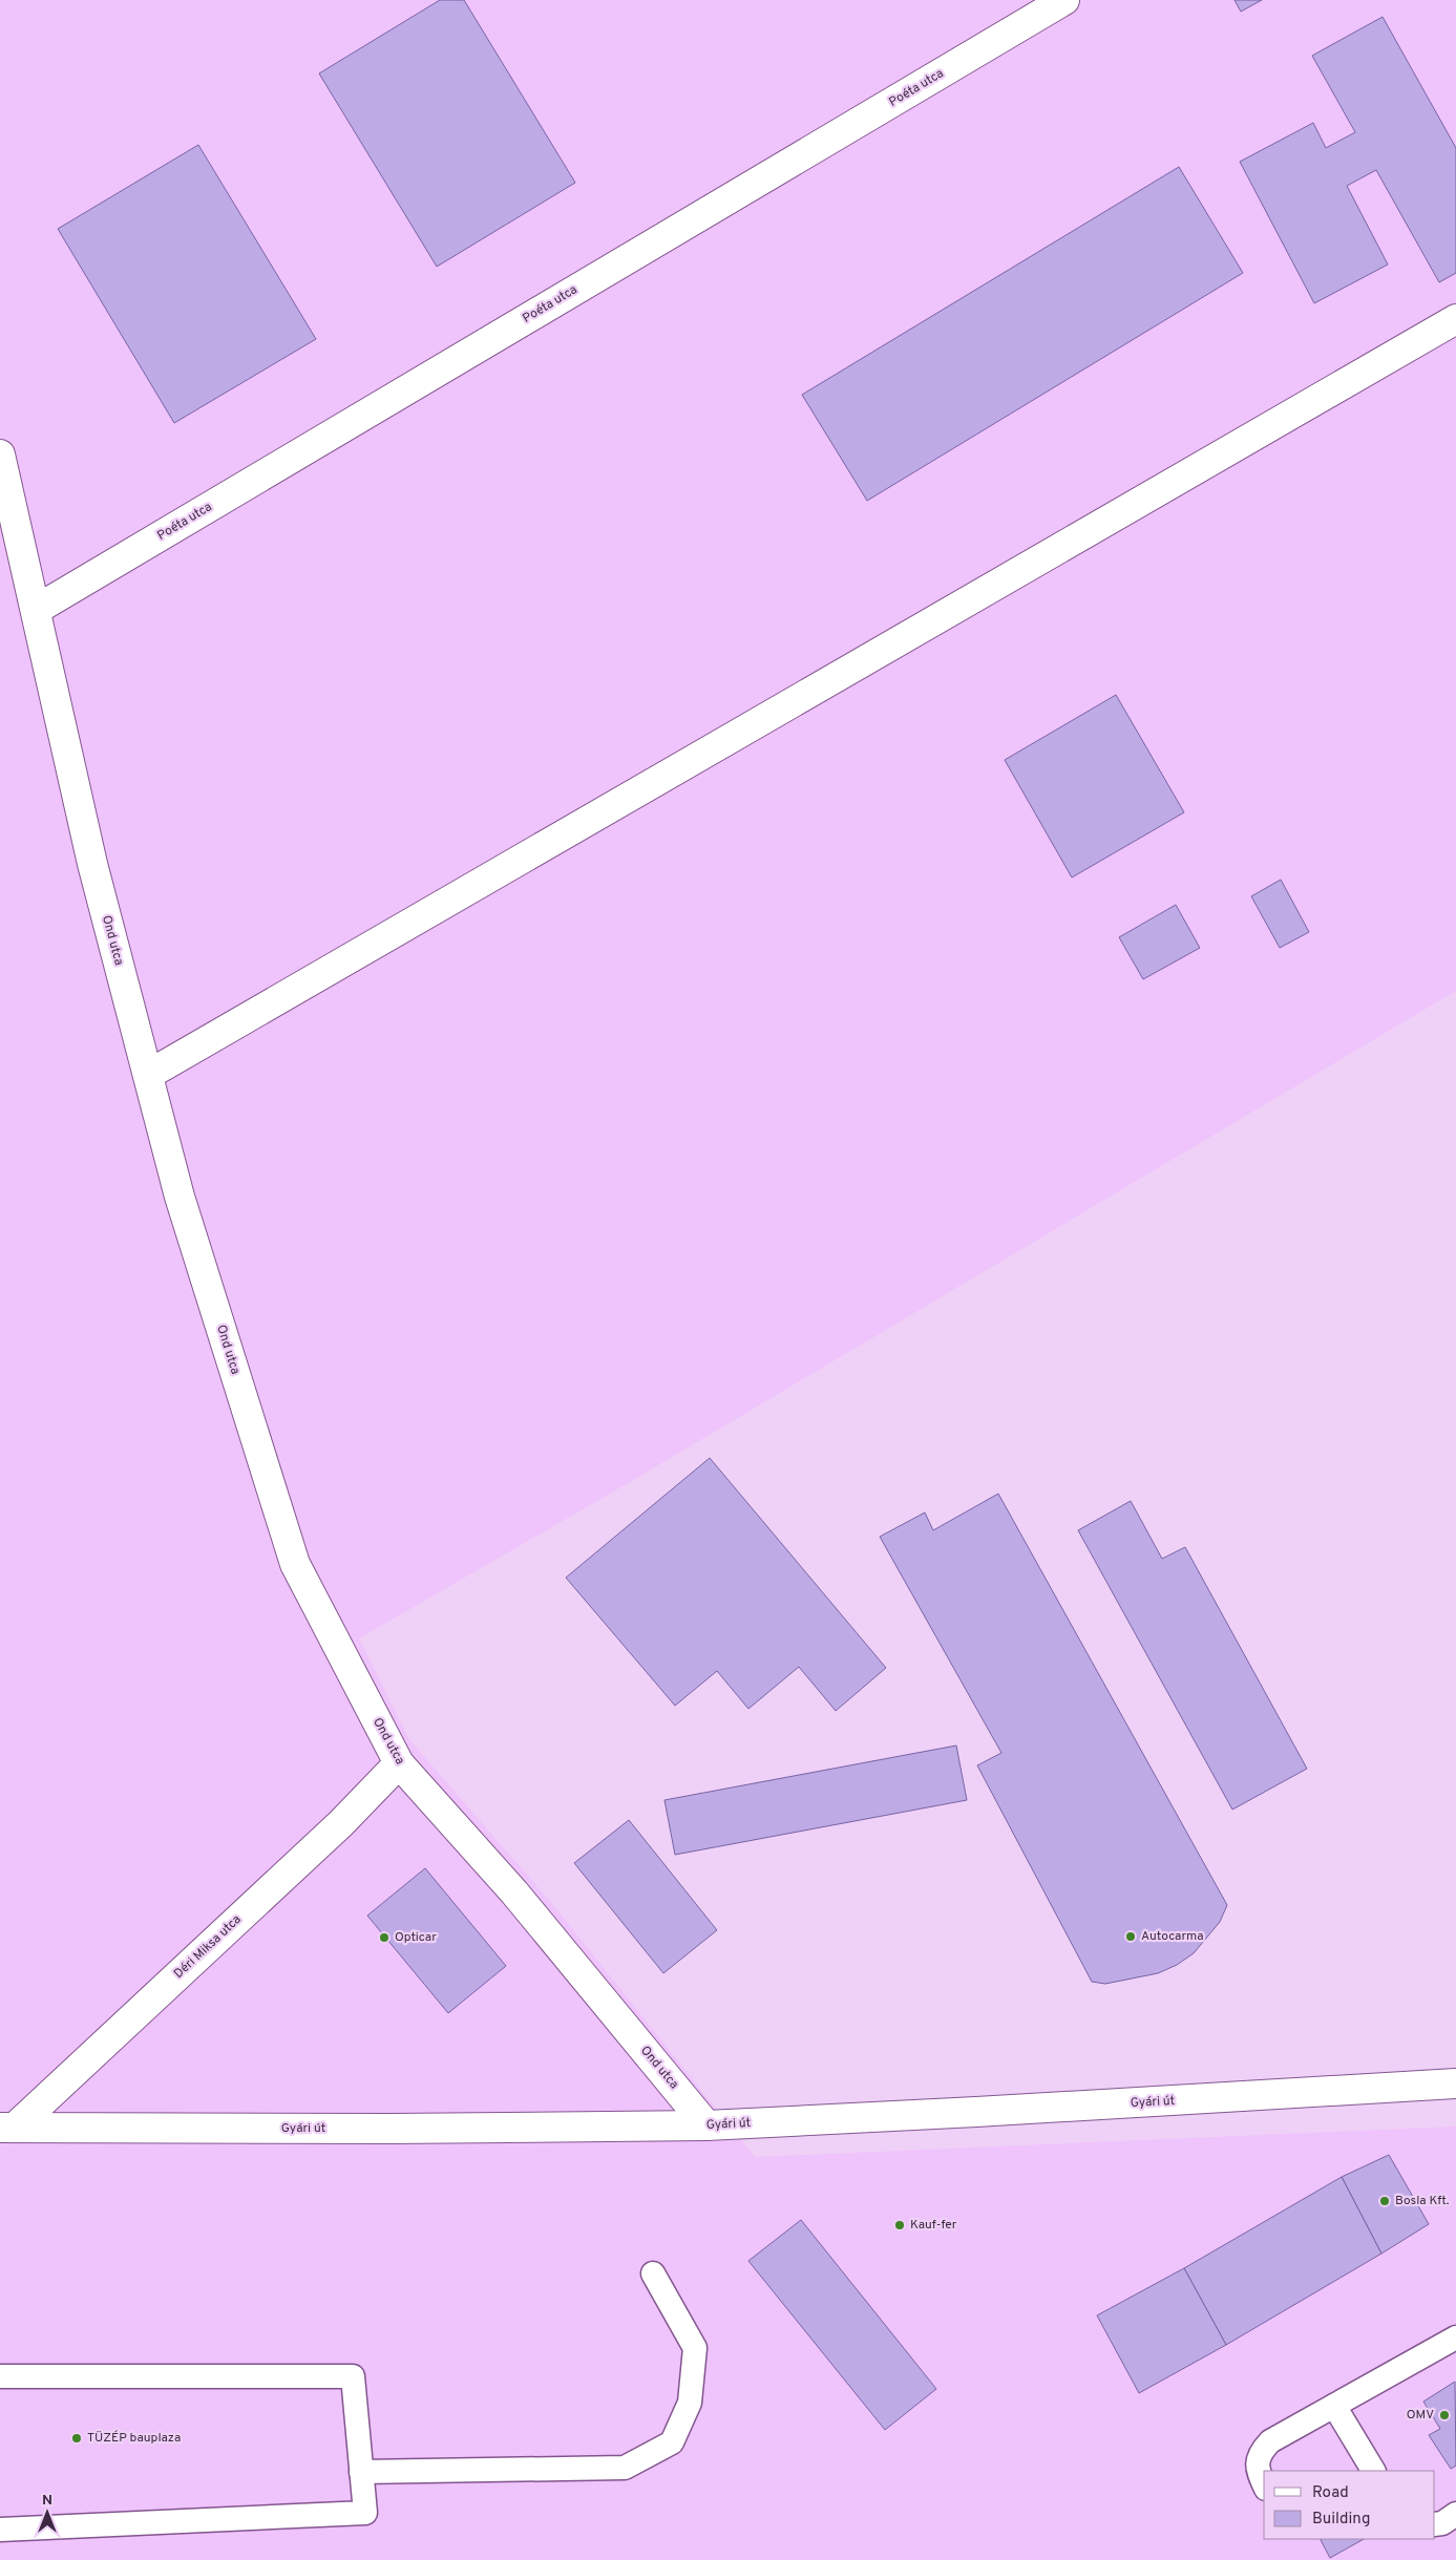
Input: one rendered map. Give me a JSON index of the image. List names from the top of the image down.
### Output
{
  "streets": {
    "street": [
      "Poéta utca",
      "Ond utca",
      "Déri Miksa utca",
      "Gyári út"
    ]
  },
  "crossings": [
    ["Poéta utca", "Ond utca"],
    ["Ond utca", "Déri Miksa utca"],
    ["Ond utca", "Gyári út"],
    ["Déri Miksa utca", "Gyári út"]
  ],
  "places": [
    "Autocarma",
    "Opticar",
    "Bosla Kft.",
    "Kauf-fer",
    "OMV",
    "TÜZÉP bauplaza"
  ],
  "legend": ["Road", "Building"],
  "north": "top"
}
